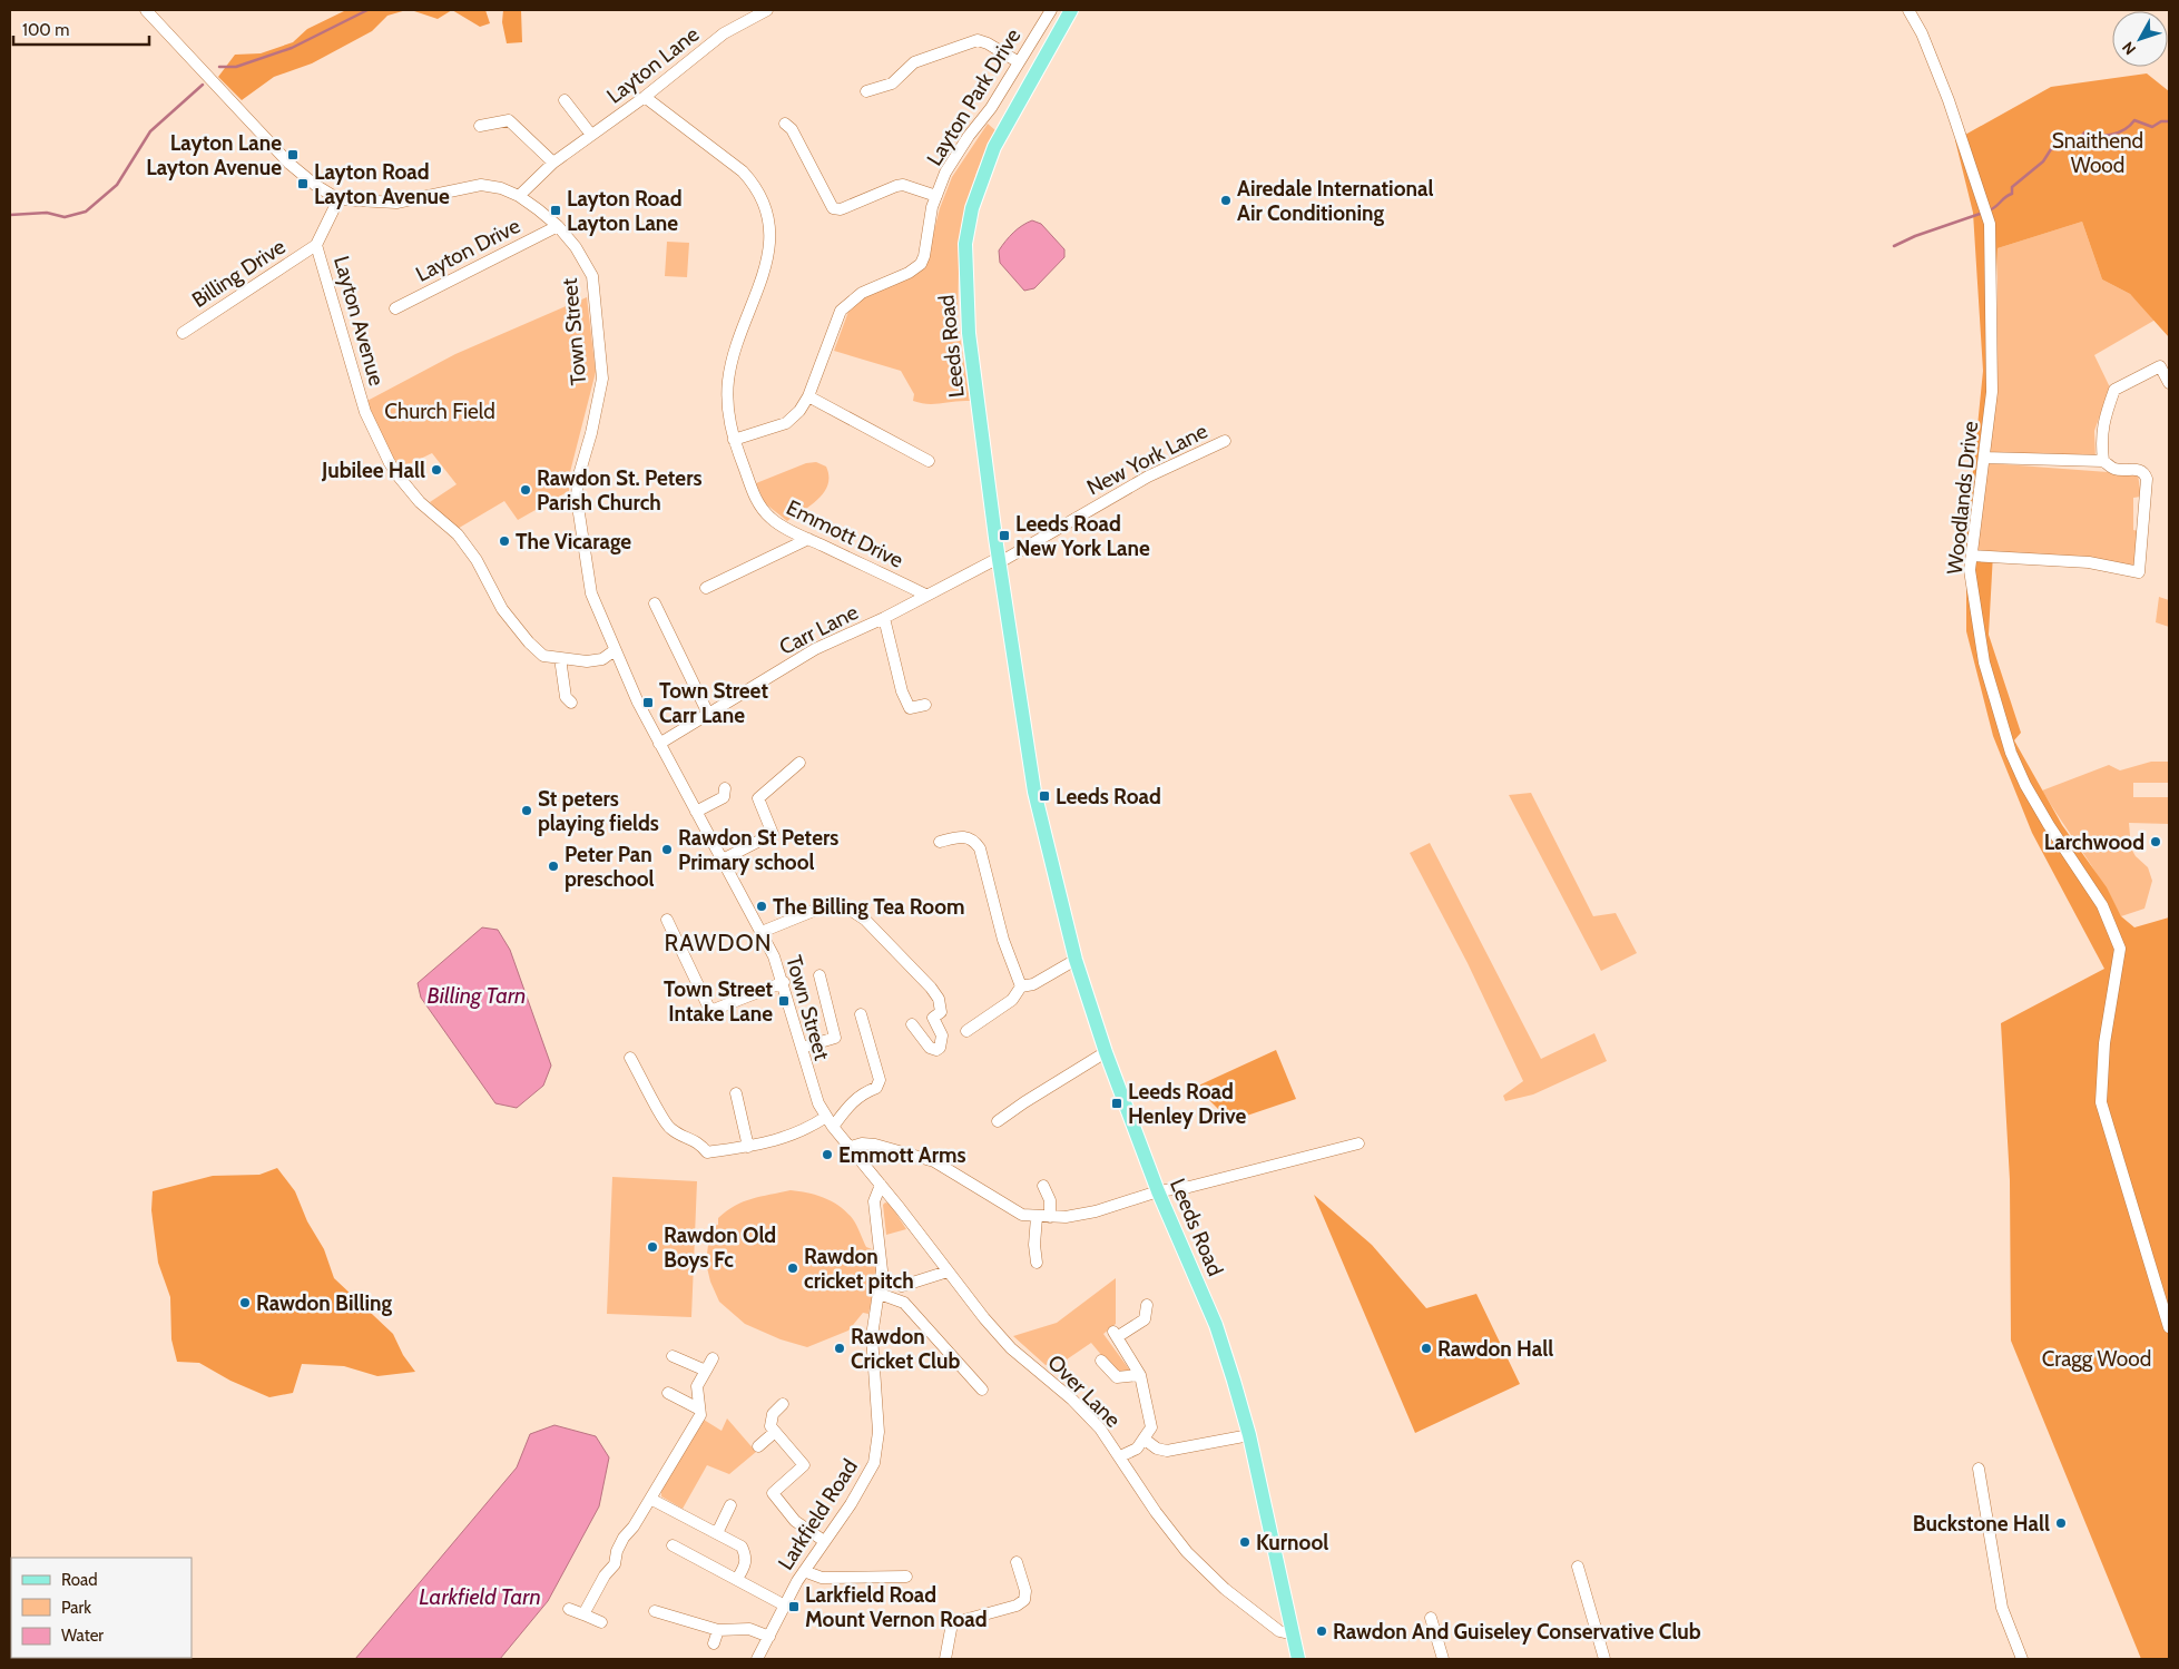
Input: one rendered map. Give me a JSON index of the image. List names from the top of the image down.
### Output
{
  "streets": {
    "main road": ["Leeds Road"],
    "street": [
      "Layton Lane",
      "Layton Park Drive",
      "Layton Drive",
      "Billing Drive",
      "Layton Avenue",
      "Town Street",
      "New York Lane",
      "Woodlands Drive",
      "Emmott Drive",
      "Carr Lane",
      "Over Lane",
      "Larkfield Road"
    ]
  },
  "crossings": [
    ["Layton Lane", "Town Street"],
    ["Layton Lane", "Emmott Drive"],
    ["Layton Park Drive", "Emmott Drive"],
    ["Layton Drive", "Town Street"],
    ["Billing Drive", "Layton Avenue"],
    ["Layton Avenue", "Town Street"],
    ["Town Street", "Carr Lane"],
    ["Town Street", "Over Lane"],
    ["Town Street", "Larkfield Road"],
    ["Leeds Road", "New York Lane"],
    ["Leeds Road", "Carr Lane"],
    ["Leeds Road", "Over Lane"],
    ["New York Lane", "Carr Lane"],
    ["Emmott Drive", "Carr Lane"],
    ["Over Lane", "Larkfield Road"]
  ],
  "districts": ["RAWDON"],
  "water": ["Billing Tarn", "Larkfield Tarn"],
  "parks": ["Snaithend Wood", "Church Field", "Cragg Wood"],
  "places": {
    "transit": [
      "Layton Lane Layton Avenue",
      "Layton Road Layton Avenue",
      "Layton Road Layton Lane",
      "Leeds Road New York Lane",
      "Town Street Carr Lane",
      "Leeds Road",
      "Town Street Intake Lane",
      "Leeds Road Henley Drive",
      "Larkfield Road Mount Vernon Road"
    ],
    "other": [
      "Airedale International Air Conditioning",
      "Jubilee Hall",
      "Rawdon St. Peters Parish Church",
      "The Vicarage",
      "St peters playing fields",
      "Larchwood",
      "Rawdon St Peters Primary school",
      "Peter Pan preschool",
      "The Billing Tea Room",
      "Emmott Arms",
      "Rawdon Old Boys Fc",
      "Rawdon cricket pitch",
      "Rawdon Billing",
      "Rawdon Cricket Club",
      "Rawdon Hall",
      "Buckstone Hall",
      "Kurnool",
      "Rawdon And Guiseley Conservative Club"
    ]
  },
  "legend": ["Road", "Park", "Water"],
  "scale_bar": "100 m",
  "north": "bottom left"
}
